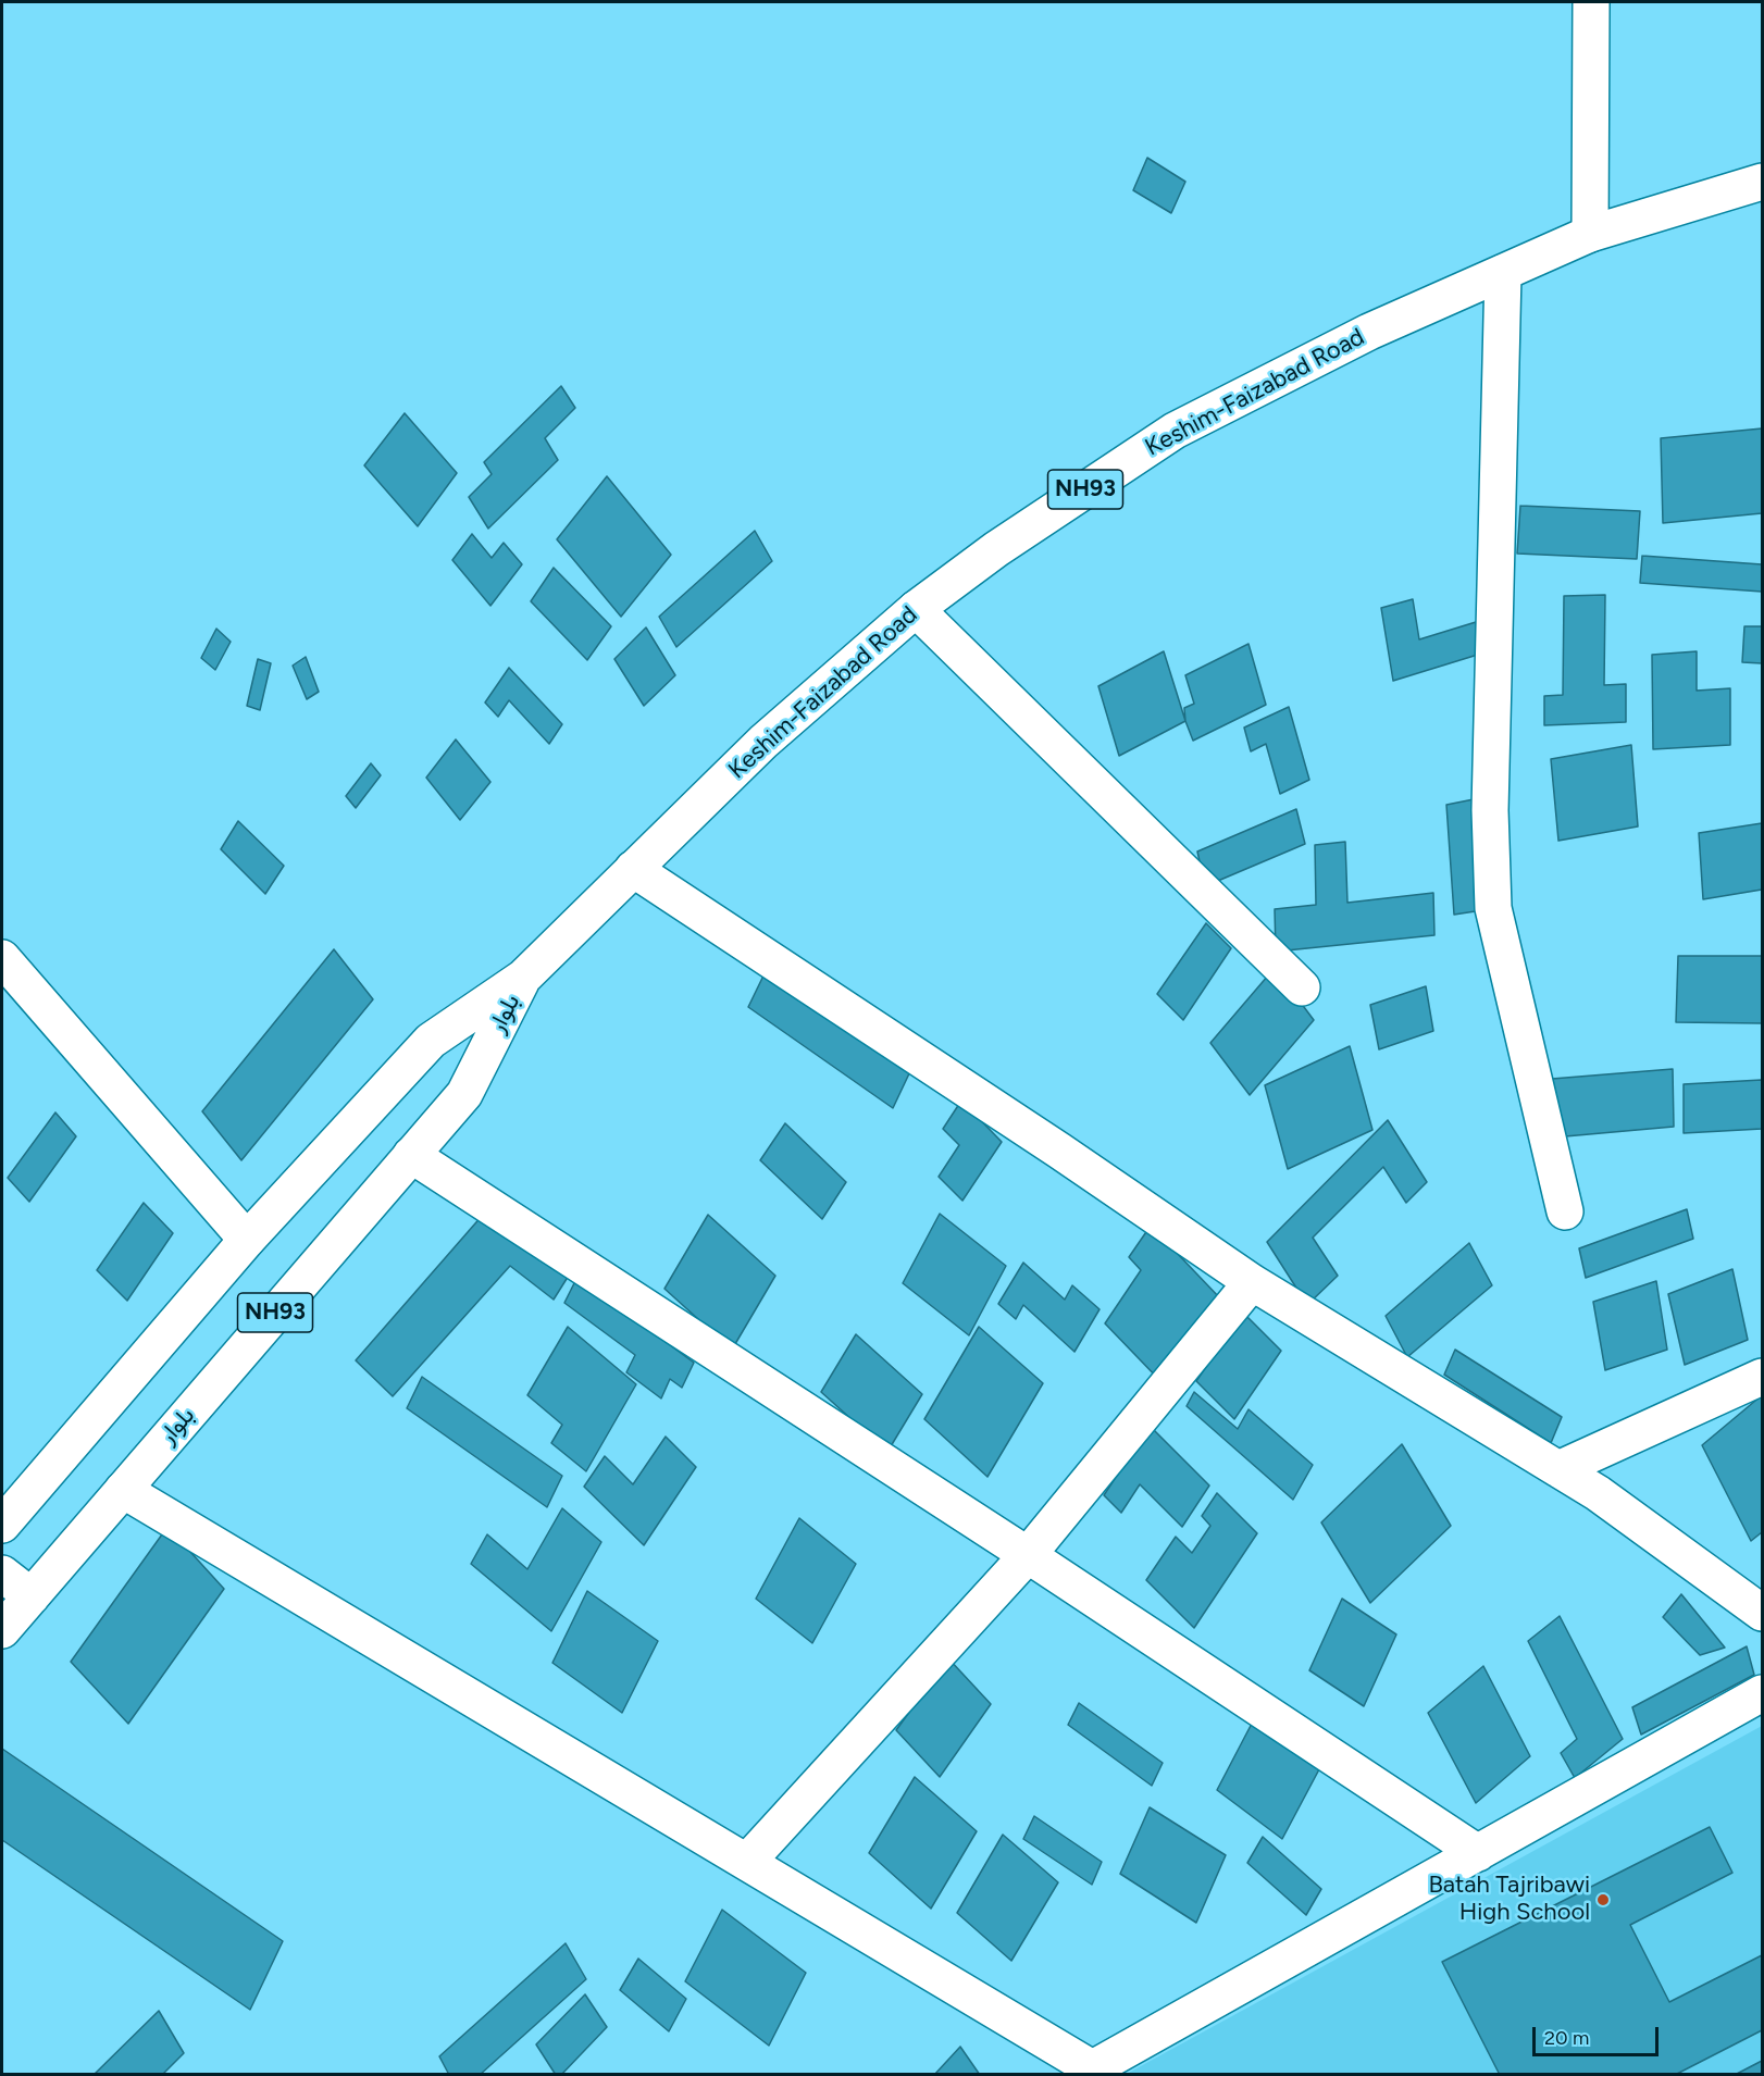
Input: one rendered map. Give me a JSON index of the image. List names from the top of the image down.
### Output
{
  "streets": {
    "street": ["Keshim-Faizabad Road", "NH93", "بلوار"]
  },
  "crossings": [
    ["Keshim-Faizabad Road", "بلوار"]
  ],
  "places": ["Batah Tajribawi High School"],
  "scale_bar": "20 m"
}
